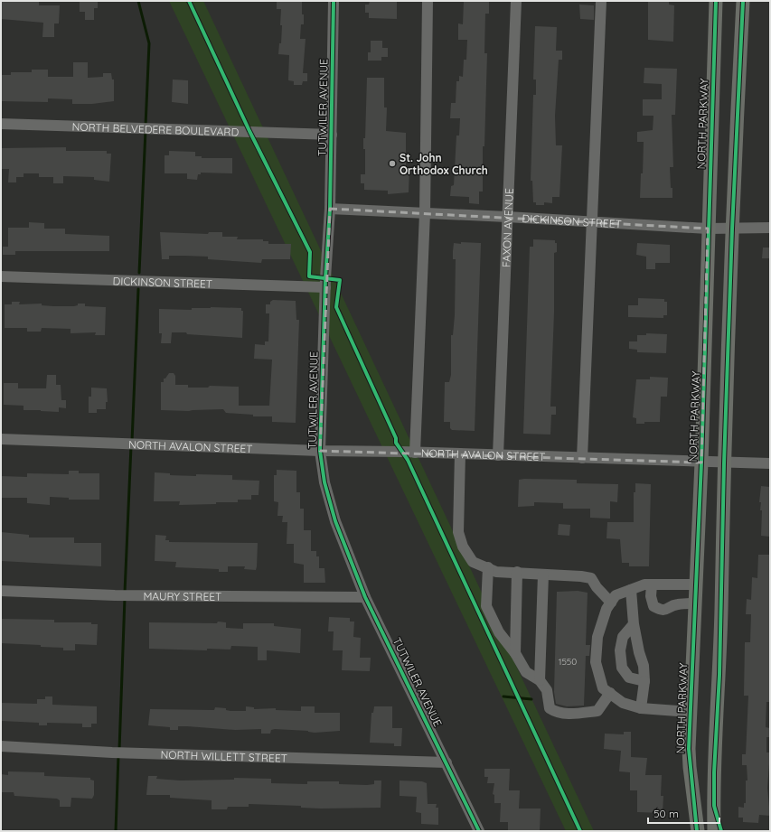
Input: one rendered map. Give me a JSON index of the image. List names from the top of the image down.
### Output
{
  "streets": {
    "main road": ["NORTH PARKWAY"],
    "street": [
      "TUTWILER AVENUE",
      "NORTH BELVEDERE BOULEVARD",
      "DICKINSON STREET",
      "FAXON AVENUE",
      "NORTH AVALON STREET",
      "MAURY STREET",
      "NORTH WILLETT STREET"
    ]
  },
  "crossings": [
    ["TUTWILER AVENUE", "NORTH BELVEDERE BOULEVARD"],
    ["TUTWILER AVENUE", "DICKINSON STREET"],
    ["TUTWILER AVENUE", "NORTH AVALON STREET"],
    ["TUTWILER AVENUE", "MAURY STREET"],
    ["TUTWILER AVENUE", "NORTH WILLETT STREET"],
    ["NORTH PARKWAY", "DICKINSON STREET"],
    ["NORTH PARKWAY", "NORTH AVALON STREET"],
    ["DICKINSON STREET", "FAXON AVENUE"],
    ["FAXON AVENUE", "NORTH AVALON STREET"]
  ],
  "places": ["St. John Orthodox Church"],
  "house_numbers": ["1550"],
  "scale_bar": "50 m"
}
